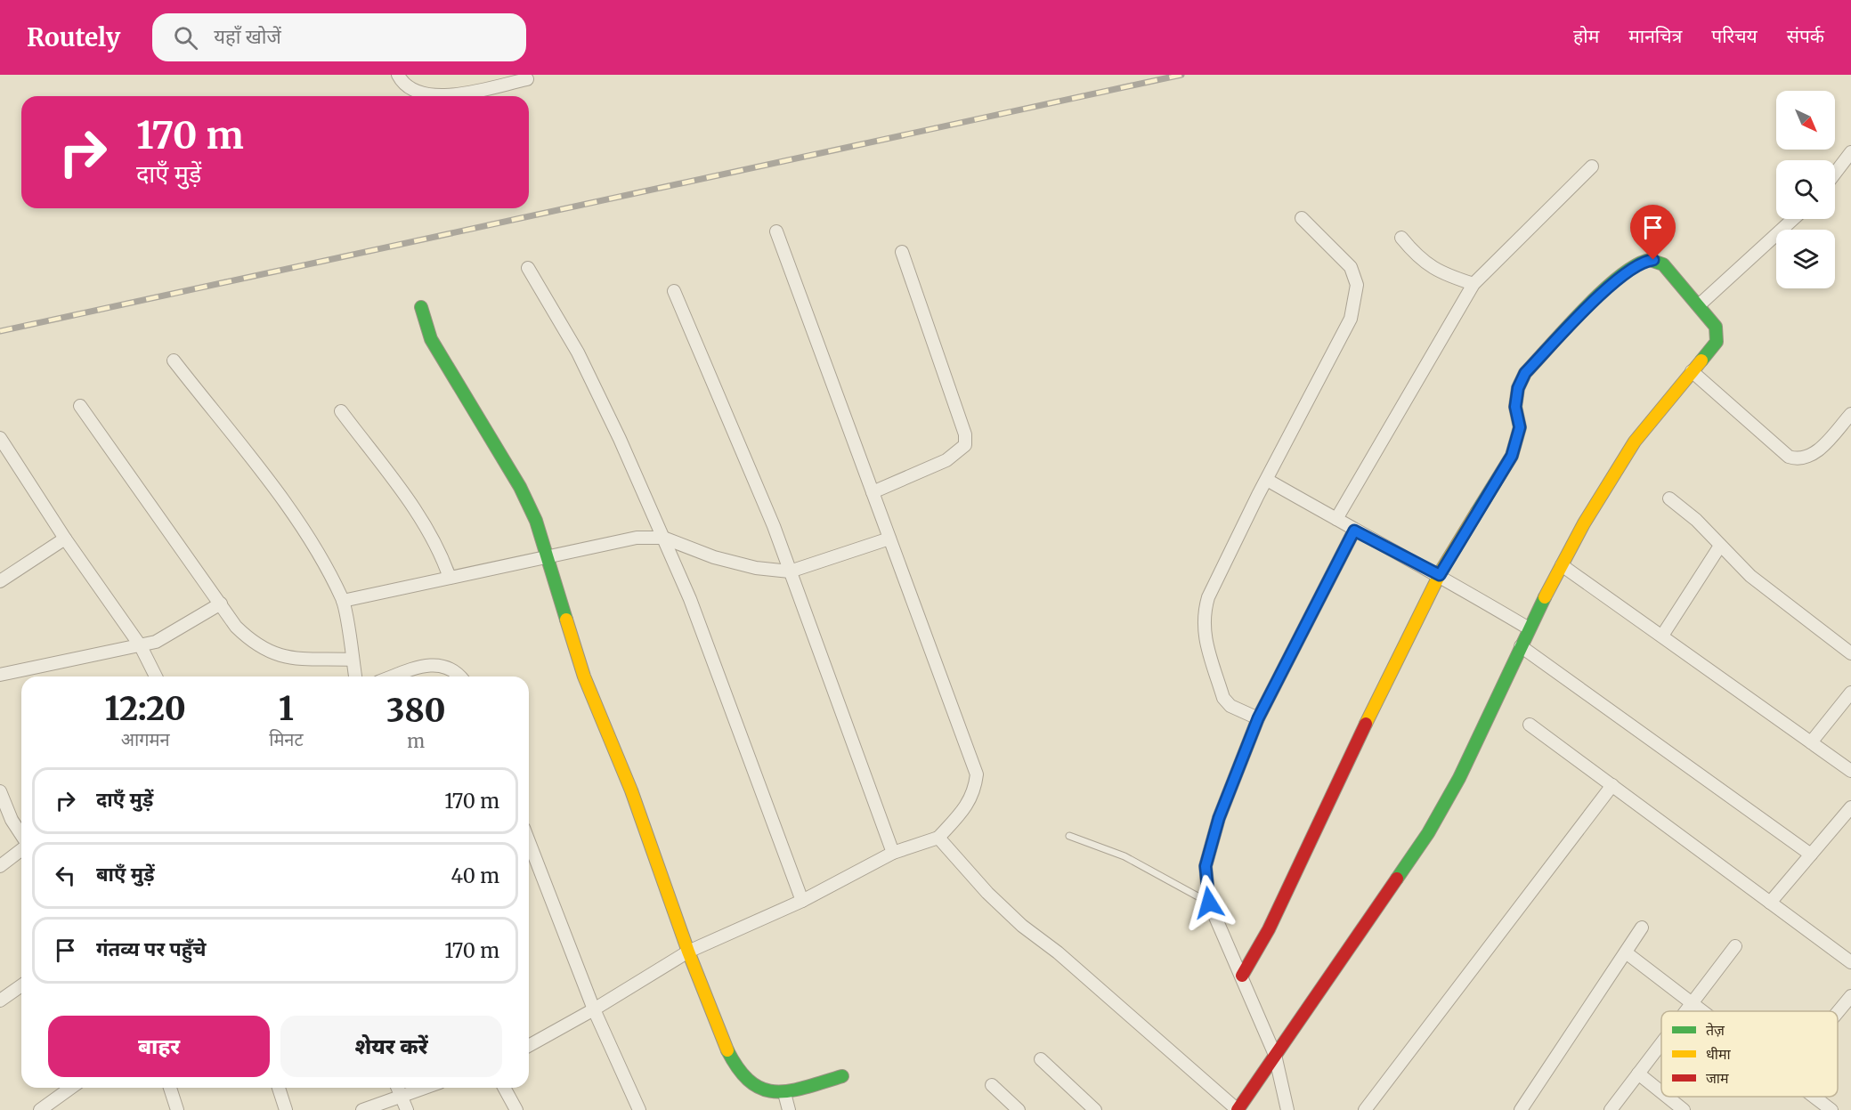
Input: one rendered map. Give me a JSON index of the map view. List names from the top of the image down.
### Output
{
  "legend": ["तेज़", "धीमा", "जाम"],
  "north": "bottom right",
  "page": {
    "header": "Routely",
    "search": "यहाँ खोजें",
    "nav": [
      "होम",
      "मानचित्र",
      "परिचय",
      "संपर्क"
    ],
    "turn": ["170 m", "दाएँ मुड़ें"],
    "eta": [
      "12:20",
      "आगमन",
      "1",
      "मिनट",
      "380",
      "m"
    ],
    "list": [
      {
        "name": "दाएँ मुड़ें",
        "value": "170 m"
      },
      {
        "name": "बाएँ मुड़ें",
        "value": "40 m"
      },
      {
        "name": "गंतव्य पर पहुँचे",
        "value": "170 m"
      }
    ],
    "buttons": ["बाहर", "शेयर करें"]
  }
}
